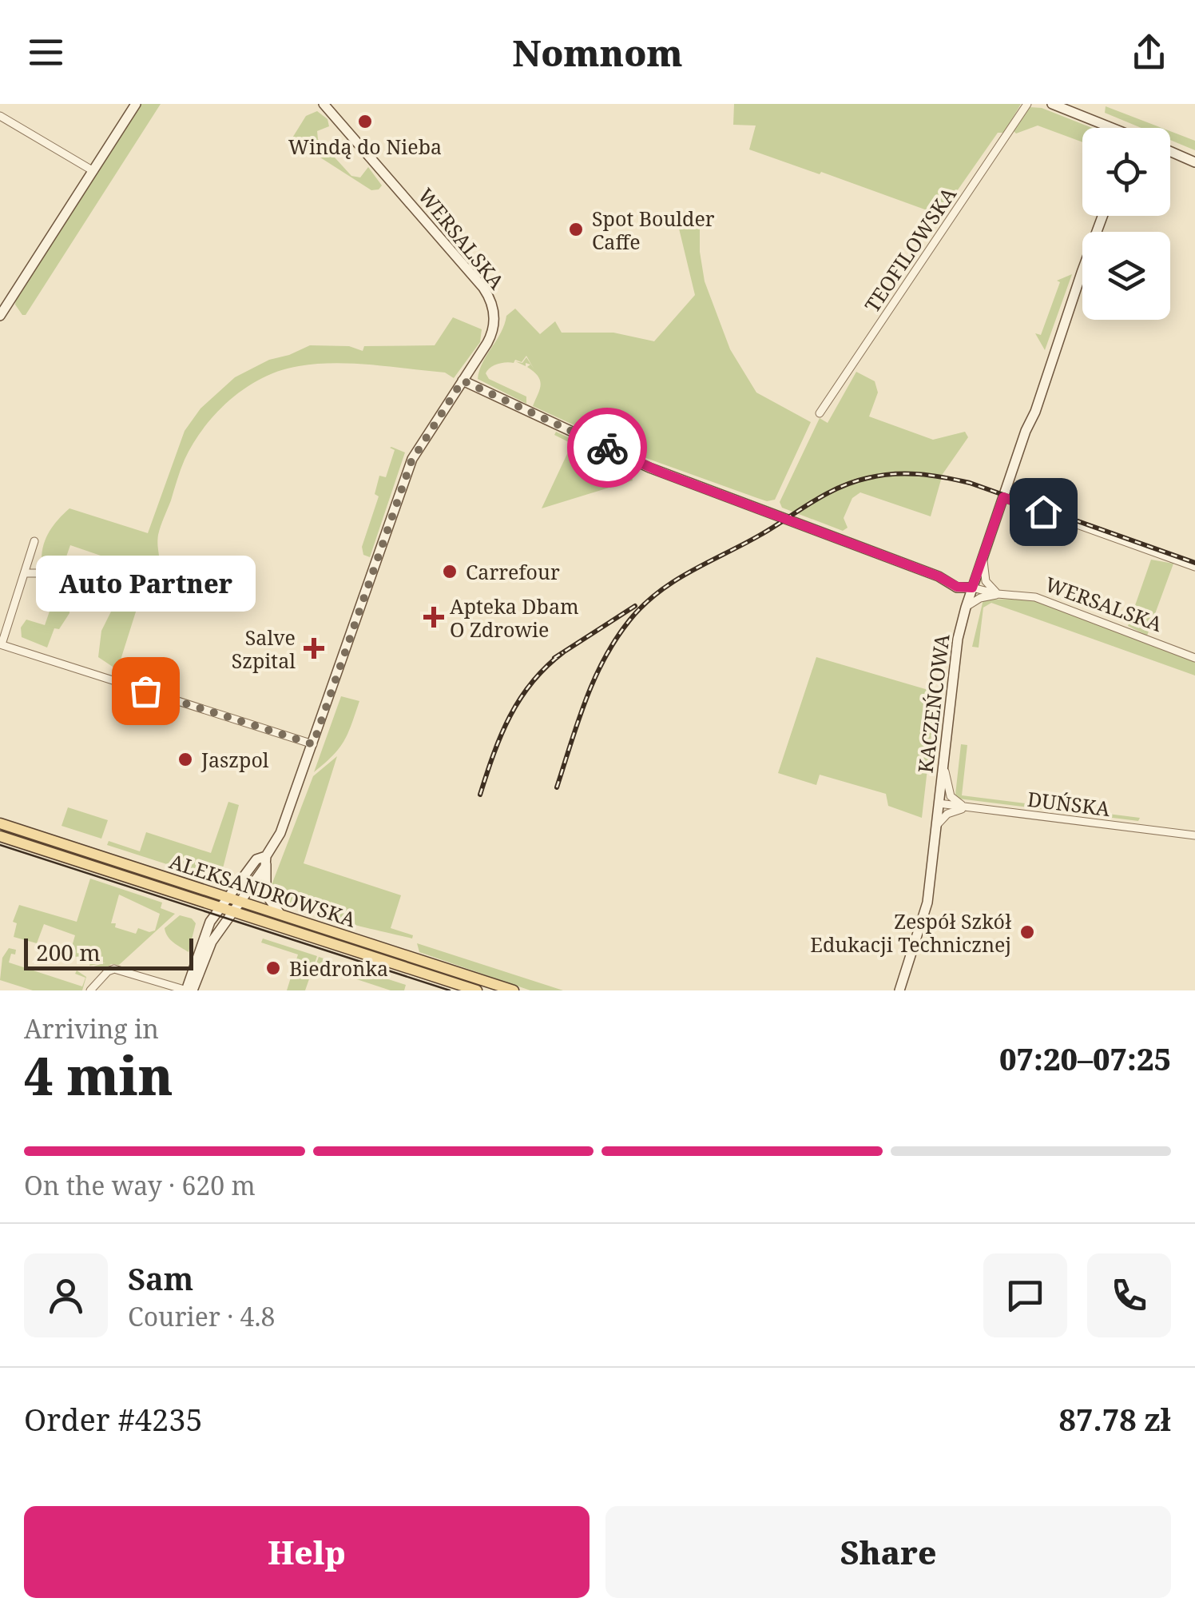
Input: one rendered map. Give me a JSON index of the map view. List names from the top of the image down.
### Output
{
  "streets": {
    "main road": ["ALEKSANDROWSKA"],
    "street": [
      "WERSALSKA",
      "TEOFILOWSKA",
      "KACZEŃCOWA",
      "DUŃSKA"
    ]
  },
  "crossings": [
    ["WERSALSKA", "KACZEŃCOWA"],
    ["KACZEŃCOWA", "DUŃSKA"]
  ],
  "places": {
    "other": [
      "Windą do Nieba",
      "Spot Boulder Caffe",
      "Carrefour",
      "Auto Partner",
      "Jaszpol",
      "Zespół Szkół Edukacji Technicznej",
      "Biedronka"
    ],
    "health": ["Apteka Dbam O Zdrowie", "Salve Szpital"]
  },
  "scale_bar": "200 m",
  "page": {
    "header": "Nomnom",
    "bubble": "Auto Partner",
    "scale": "200 m",
    "heading": ["4 min", "Arriving in", "07:20–07:25"],
    "panel": [
      "Sam",
      "Courier · 4.8",
      "Order #4235",
      "87.78 zł"
    ],
    "bar": "On the way · 620 m",
    "buttons": ["Help", "Share"]
  }
}
